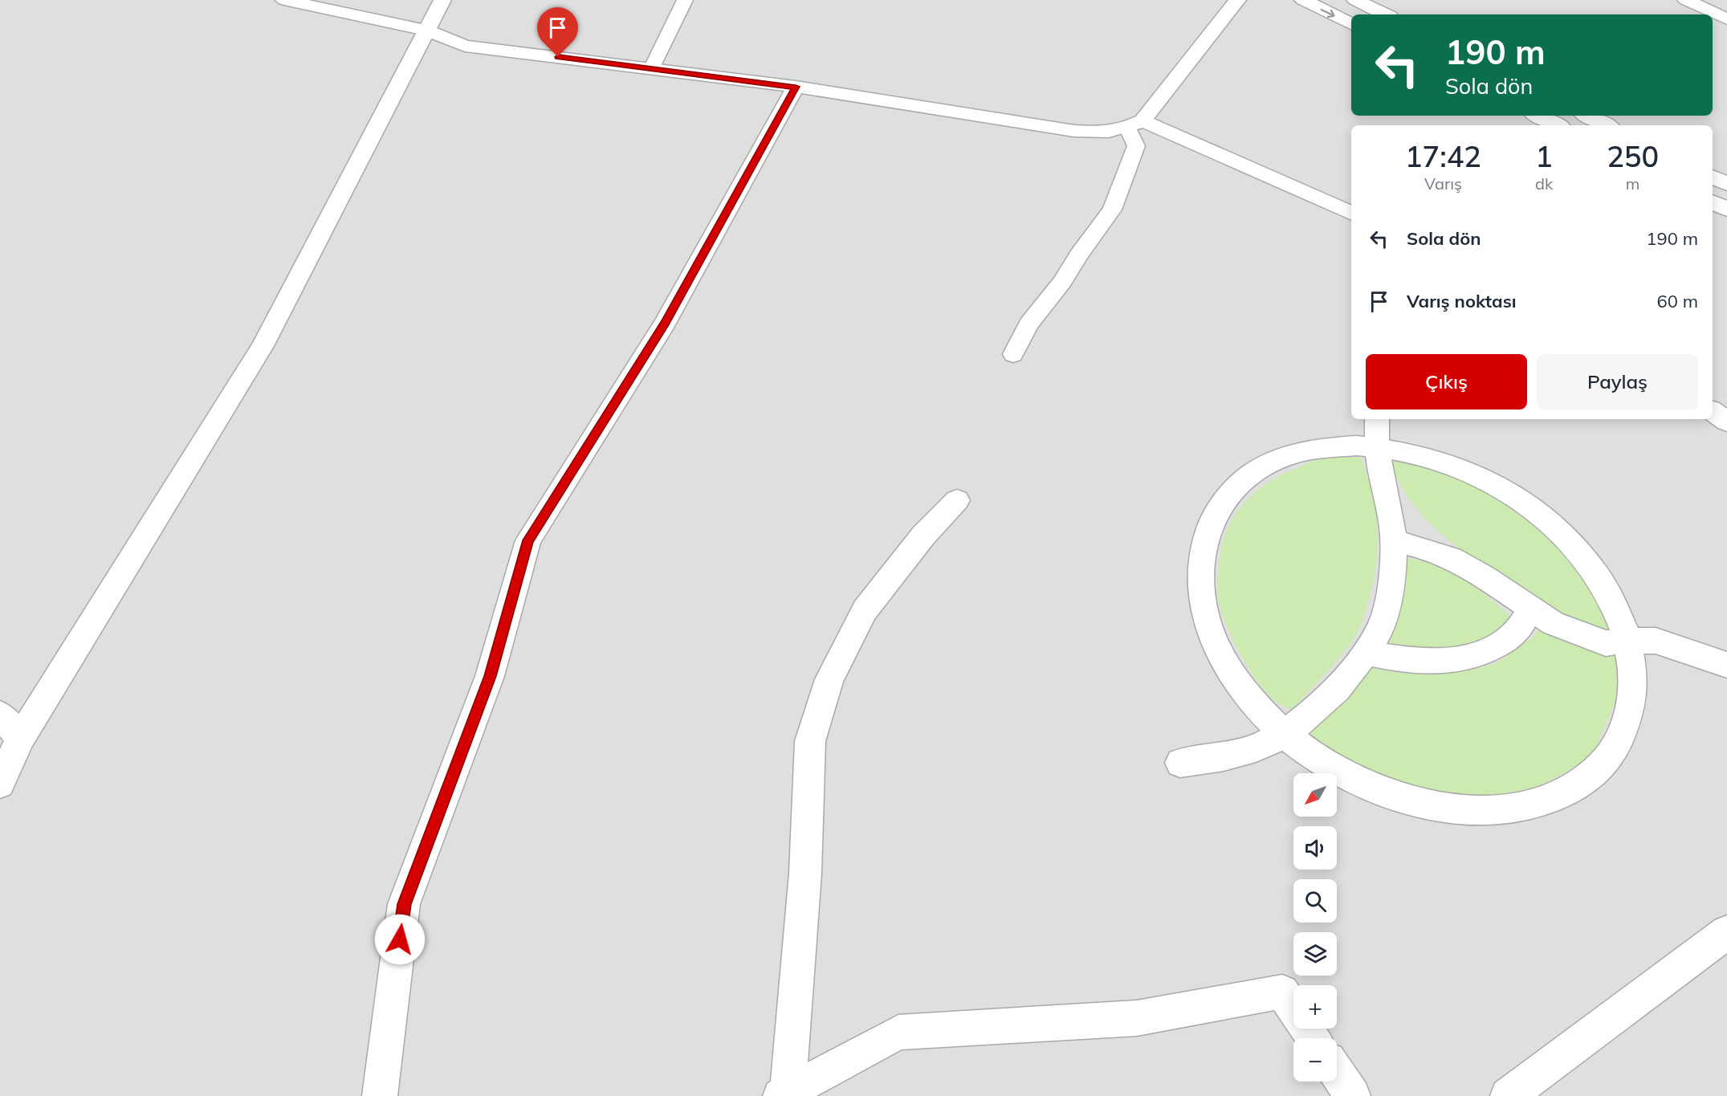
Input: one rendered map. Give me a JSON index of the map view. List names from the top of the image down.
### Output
{
  "north": "bottom left",
  "page": {
    "turn": ["190 m", "Sola dön"],
    "eta": [
      "17:42",
      "Varış",
      "1",
      "dk",
      "250",
      "m"
    ],
    "list": [
      {
        "name": "Sola dön",
        "value": "190 m"
      },
      {
        "name": "Varış noktası",
        "value": "60 m"
      }
    ],
    "buttons": ["Çıkış", "Paylaş"],
    "map_buttons": ["+", "−"]
  }
}
